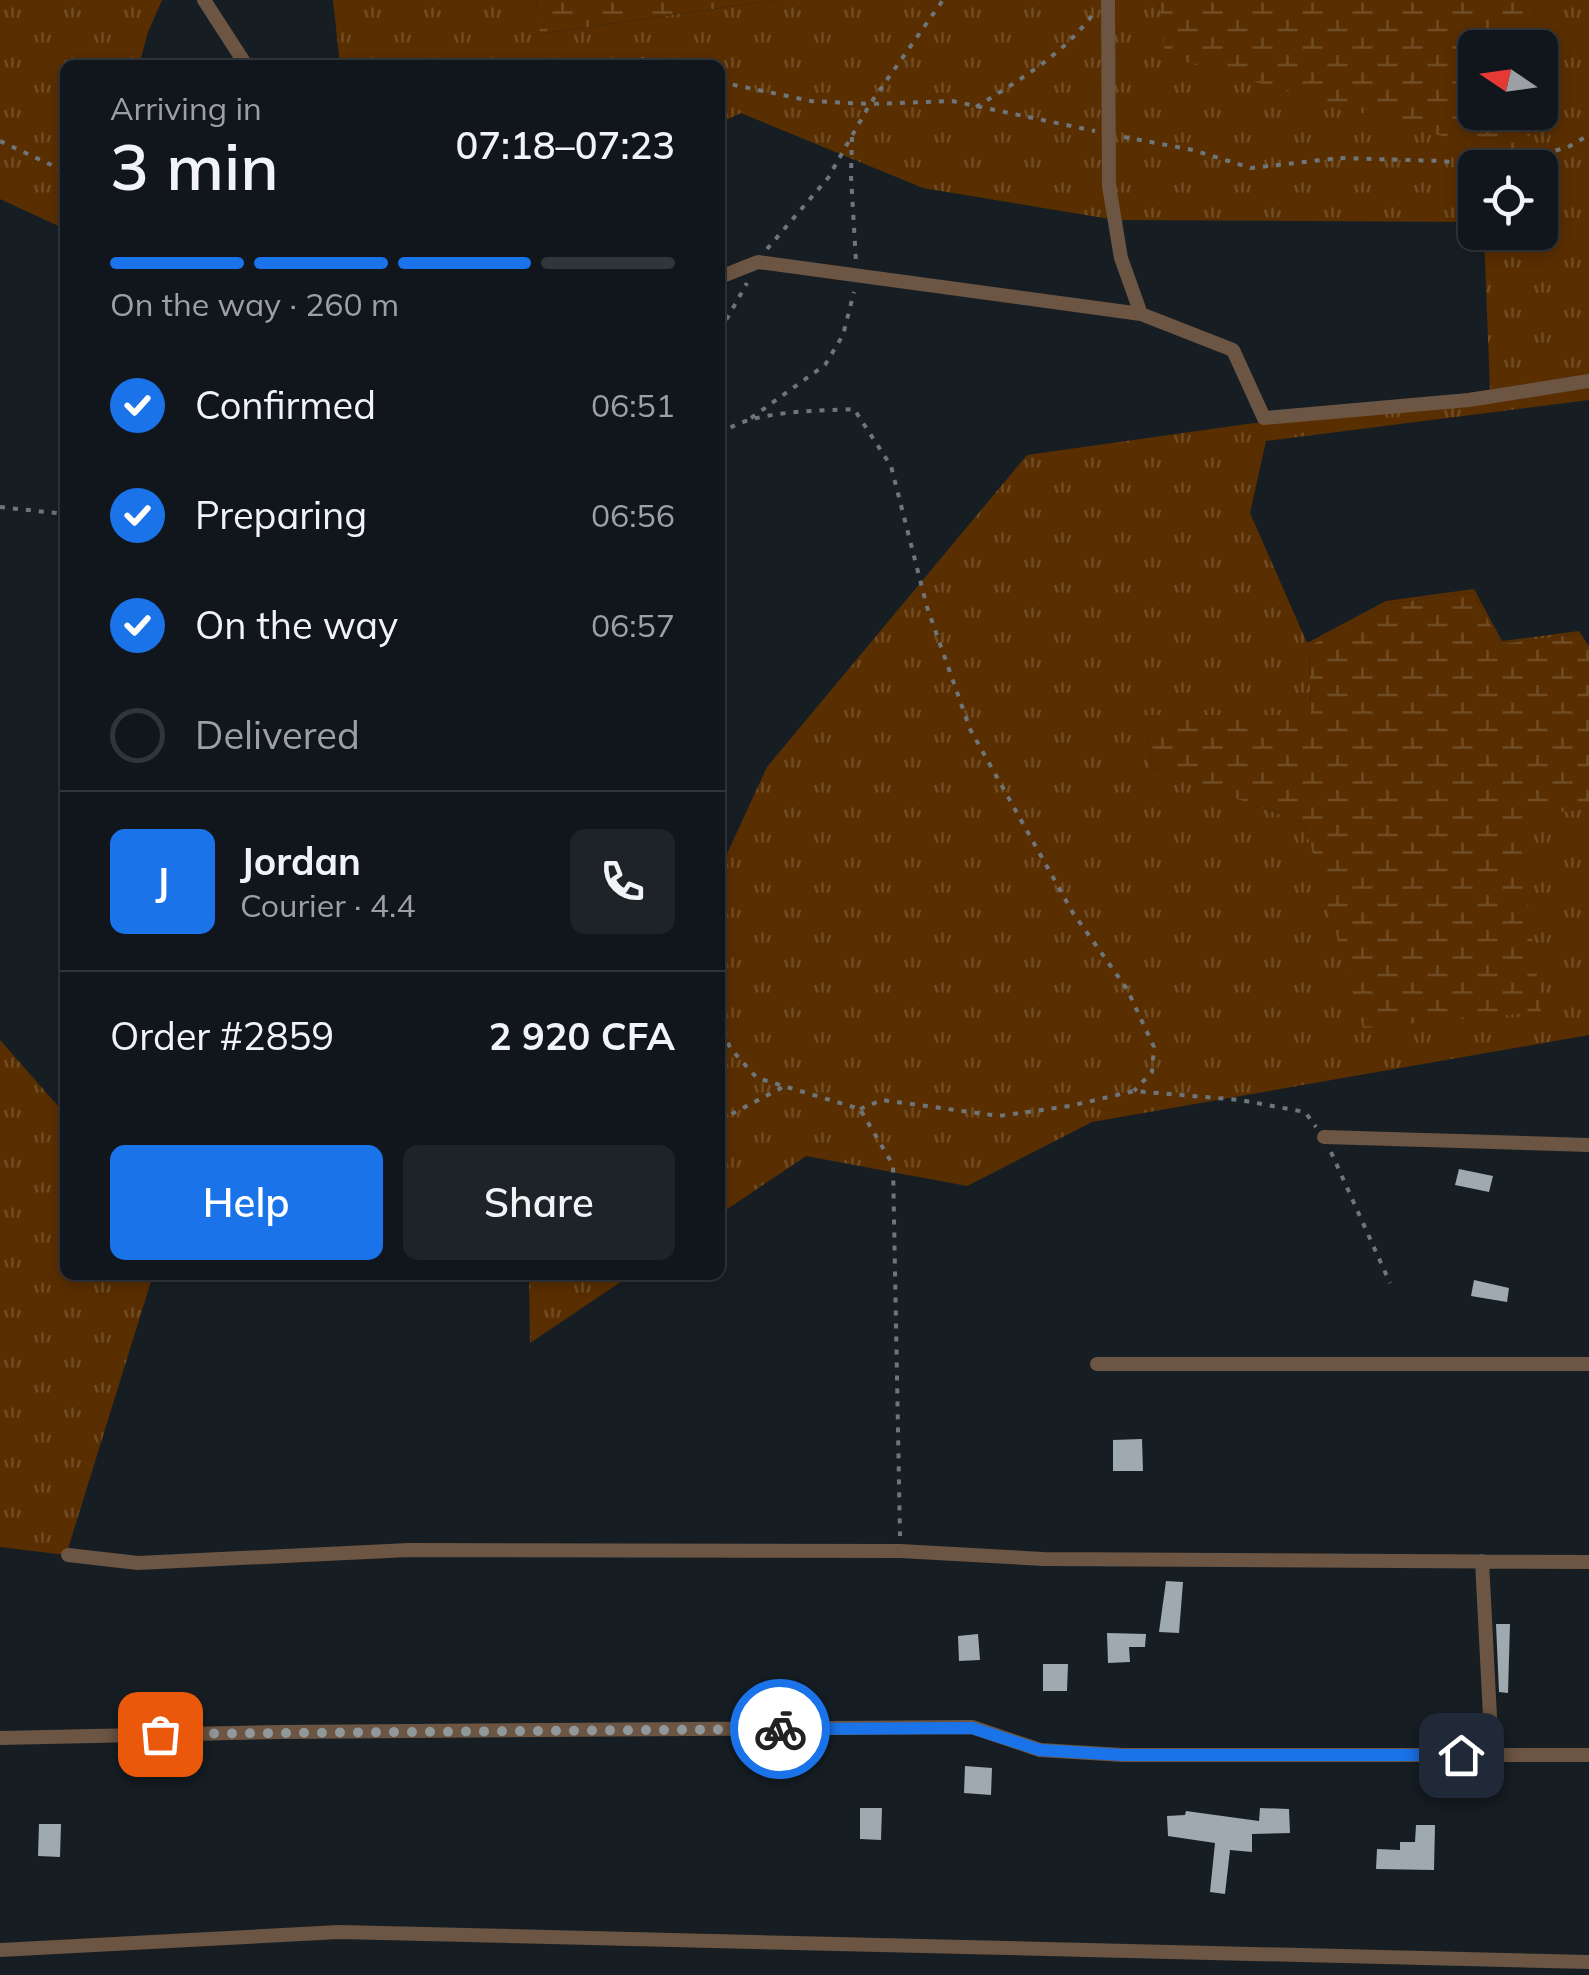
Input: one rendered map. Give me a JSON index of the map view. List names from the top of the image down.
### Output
{
  "north": "left",
  "page": {
    "heading": ["3 min", "Arriving in", "07:18–07:23"],
    "panel": [
      "Jordan",
      "Courier · 4.4",
      "Order #2859",
      "2 920 CFA"
    ],
    "bar": "On the way · 260 m",
    "list": [
      ["Confirmed", "06:51"],
      ["Preparing", "06:56"],
      ["On the way", "06:57"],
      "Delivered"
    ],
    "round": "J",
    "buttons": ["Help", "Share"]
  }
}
